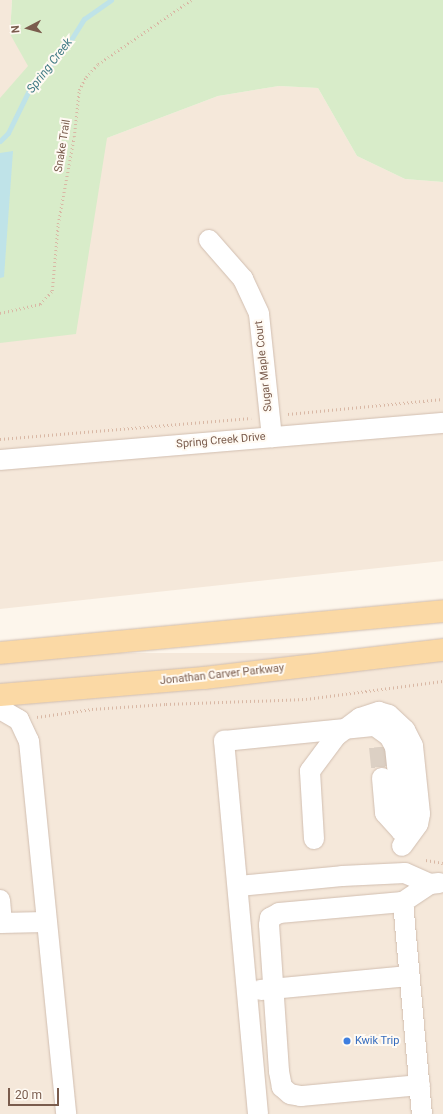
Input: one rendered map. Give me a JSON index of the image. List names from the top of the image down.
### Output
{
  "streets": {
    "main road": ["Jonathan Carver Parkway"],
    "street": ["Sugar Maple Court", "Spring Creek Drive"],
    "path": ["Snake Trail"]
  },
  "crossings": [
    ["Sugar Maple Court", "Spring Creek Drive"]
  ],
  "water": ["Spring Creek"],
  "places": ["Kwik Trip"],
  "scale_bar": "20 m",
  "north": "left"
}
